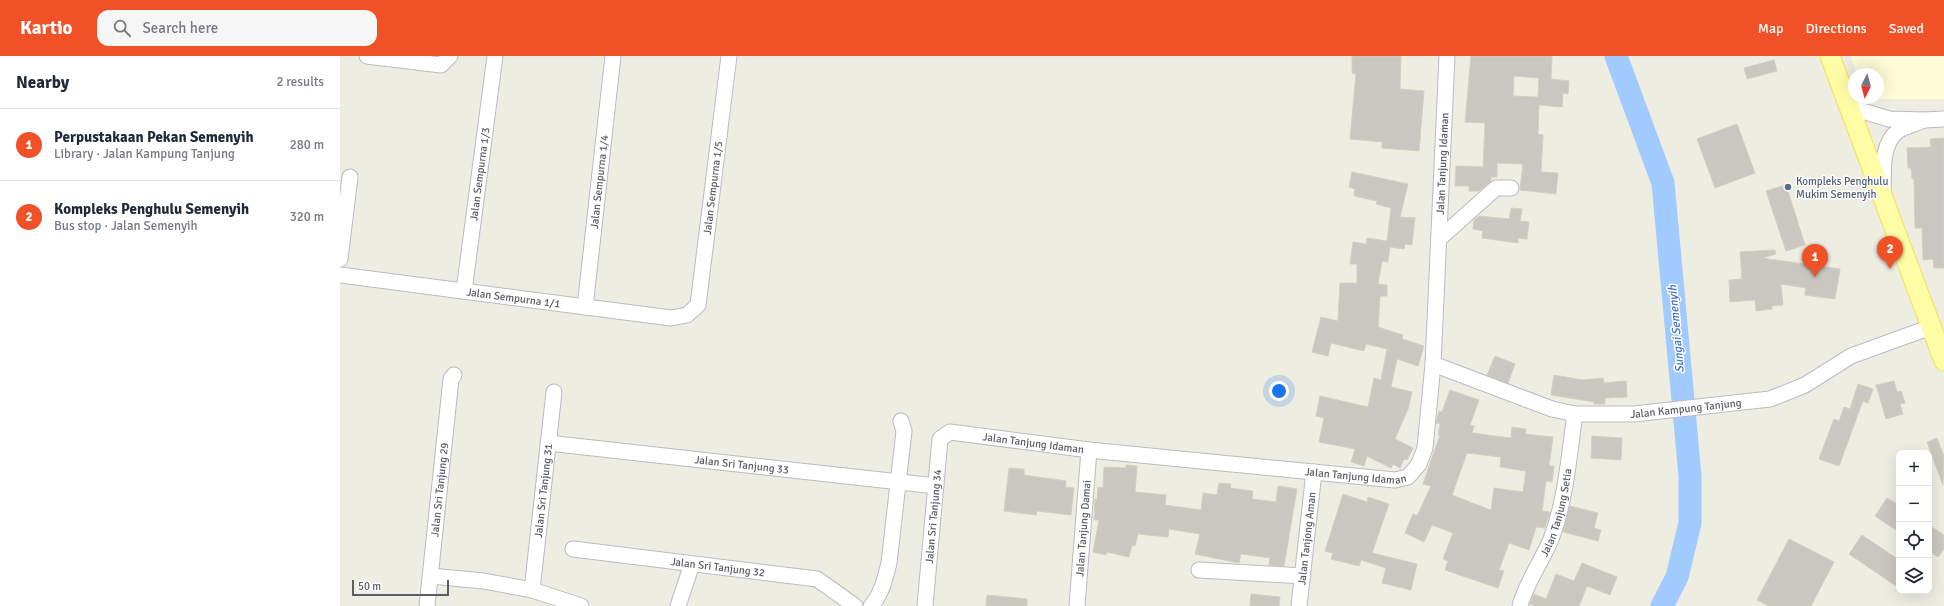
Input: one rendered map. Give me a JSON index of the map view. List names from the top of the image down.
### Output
{
  "streets": {
    "street": [
      "Jalan Tanjung Idaman",
      "Jalan Sempurna 1/3",
      "Jalan Sempurna 1/4",
      "Jalan Sempurna 1/5",
      "Jalan Sempurna 1/1",
      "Jalan Kampung Tanjung",
      "Jalan Sri Tanjung 33",
      "Jalan Sri Tanjung 29",
      "Jalan Sri Tanjung 31",
      "Jalan Tanjung Setia",
      "Jalan Sri Tanjung 34",
      "Jalan Tanjung Damai",
      "Jalan Tanjong Aman",
      "Jalan Sri Tanjung 32"
    ]
  },
  "crossings": [
    ["Jalan Tanjung Idaman", "Jalan Kampung Tanjung"],
    ["Jalan Tanjung Idaman", "Jalan Sri Tanjung 34"],
    ["Jalan Tanjung Idaman", "Jalan Tanjung Damai"],
    ["Jalan Tanjung Idaman", "Jalan Tanjong Aman"],
    ["Jalan Sempurna 1/3", "Jalan Sempurna 1/1"],
    ["Jalan Sempurna 1/4", "Jalan Sempurna 1/1"],
    ["Jalan Sempurna 1/5", "Jalan Sempurna 1/1"],
    ["Jalan Kampung Tanjung", "Jalan Tanjung Setia"],
    ["Jalan Sri Tanjung 33", "Jalan Sri Tanjung 31"],
    ["Jalan Sri Tanjung 33", "Jalan Sri Tanjung 34"]
  ],
  "water": ["Sungai Semenyih"],
  "places": ["Kompleks Penghulu Mukim Semenyih"],
  "scale_bar": "50 m",
  "north": "bottom",
  "page": {
    "header": "Kartio",
    "search": "Search here",
    "nav": ["Map", "Directions", "Saved"],
    "heading": ["Nearby", "2 results"],
    "list": [
      {
        "mark": "1",
        "name": "Perpustakaan Pekan Semenyih",
        "note": "Library · Jalan Kampung Tanjung",
        "value": "280 m"
      },
      {
        "mark": "2",
        "name": "Kompleks Penghulu Semenyih",
        "note": "Bus stop · Jalan Semenyih",
        "value": "320 m"
      }
    ],
    "pins": ["2", "1"],
    "map_buttons": ["+", "−"],
    "scale": "50 m"
  }
}
